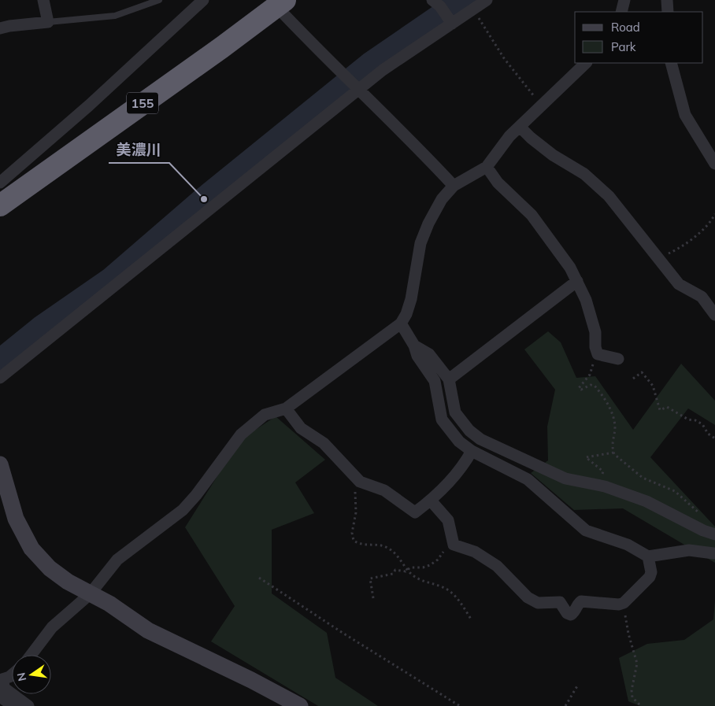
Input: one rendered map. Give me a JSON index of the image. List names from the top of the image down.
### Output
{
  "streets": {
    "highway": ["155"]
  },
  "places": ["美濃川"],
  "legend": ["Road", "Park"],
  "north": "left"
}
